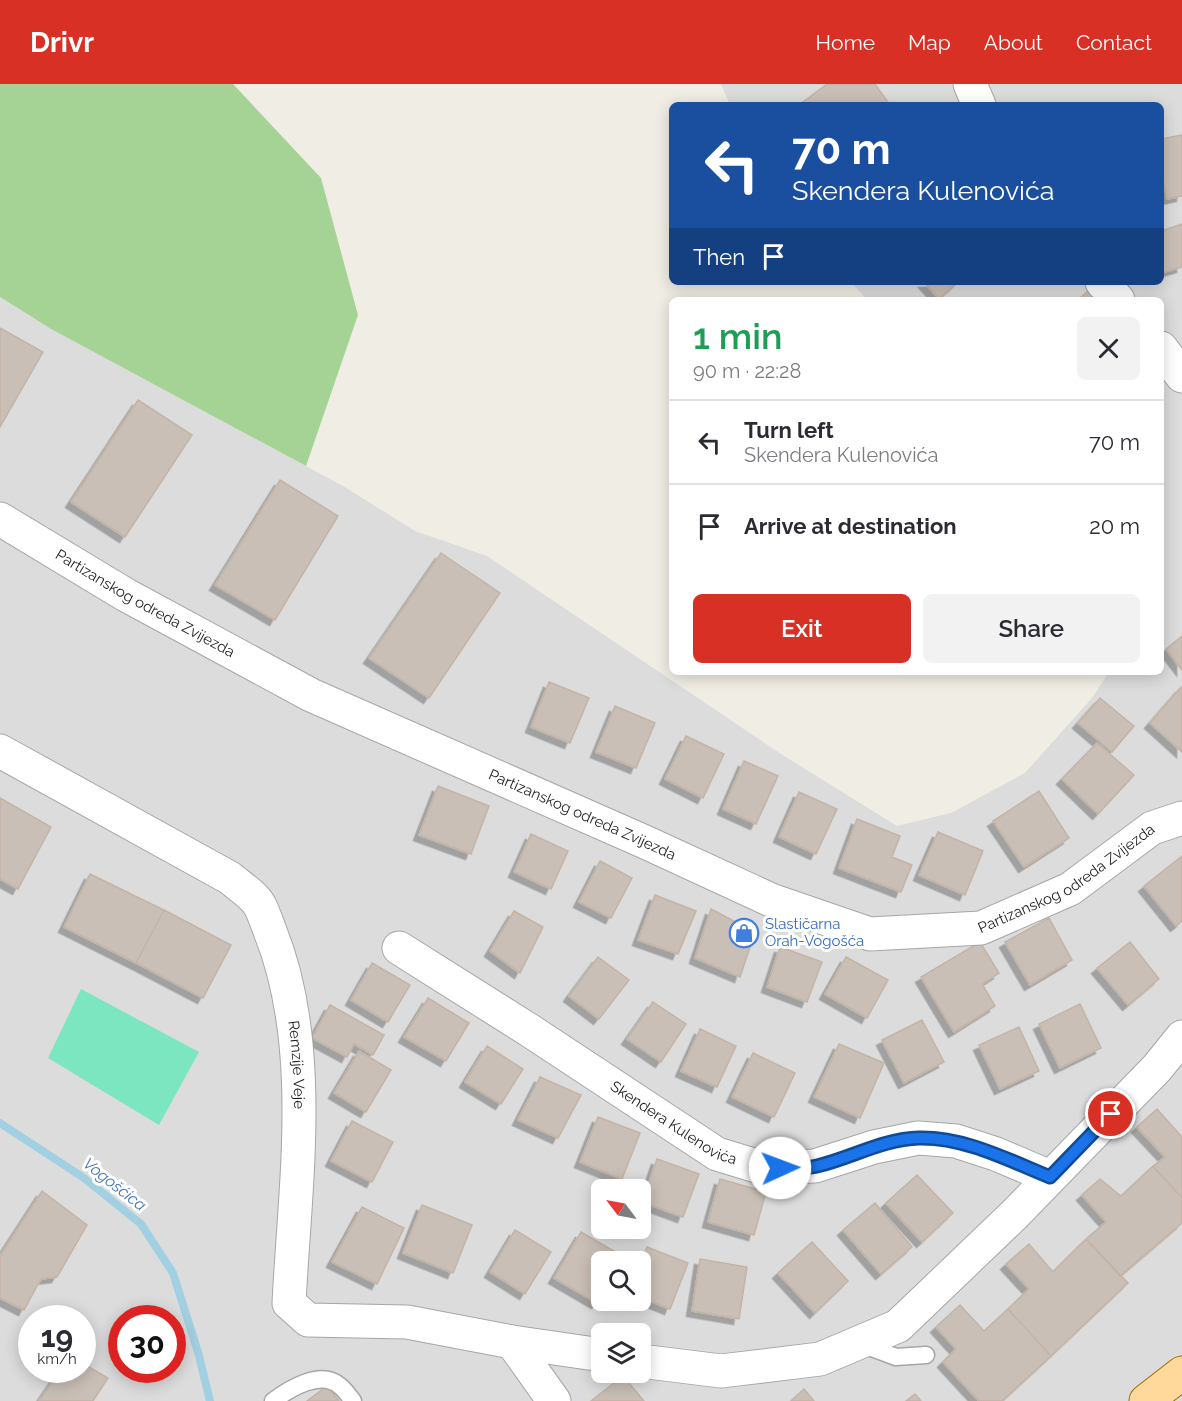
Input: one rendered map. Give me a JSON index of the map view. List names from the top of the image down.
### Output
{
  "streets": {
    "street": ["Partizanskog odreda Zvijezda", "Remzije Veje", "Skendera Kulenovića"]
  },
  "water": ["Vogošćica"],
  "places": {
    "shop": ["Slastičarna Orah-Vogošća"]
  },
  "north": "top left",
  "page": {
    "header": "Drivr",
    "nav": [
      "Home",
      "Map",
      "About",
      "Contact"
    ],
    "turn": ["70 m", "Skendera Kulenovića"],
    "then": "Then",
    "heading": ["1 min", "90 m · 22:28"],
    "list": [
      {
        "name": "Turn left",
        "note": "Skendera Kulenovića",
        "value": "70 m"
      },
      {
        "name": "Arrive at destination",
        "value": "20 m"
      }
    ],
    "buttons": ["Exit", "Share"],
    "speed": "19 km/h",
    "limit": "30"
  }
}
